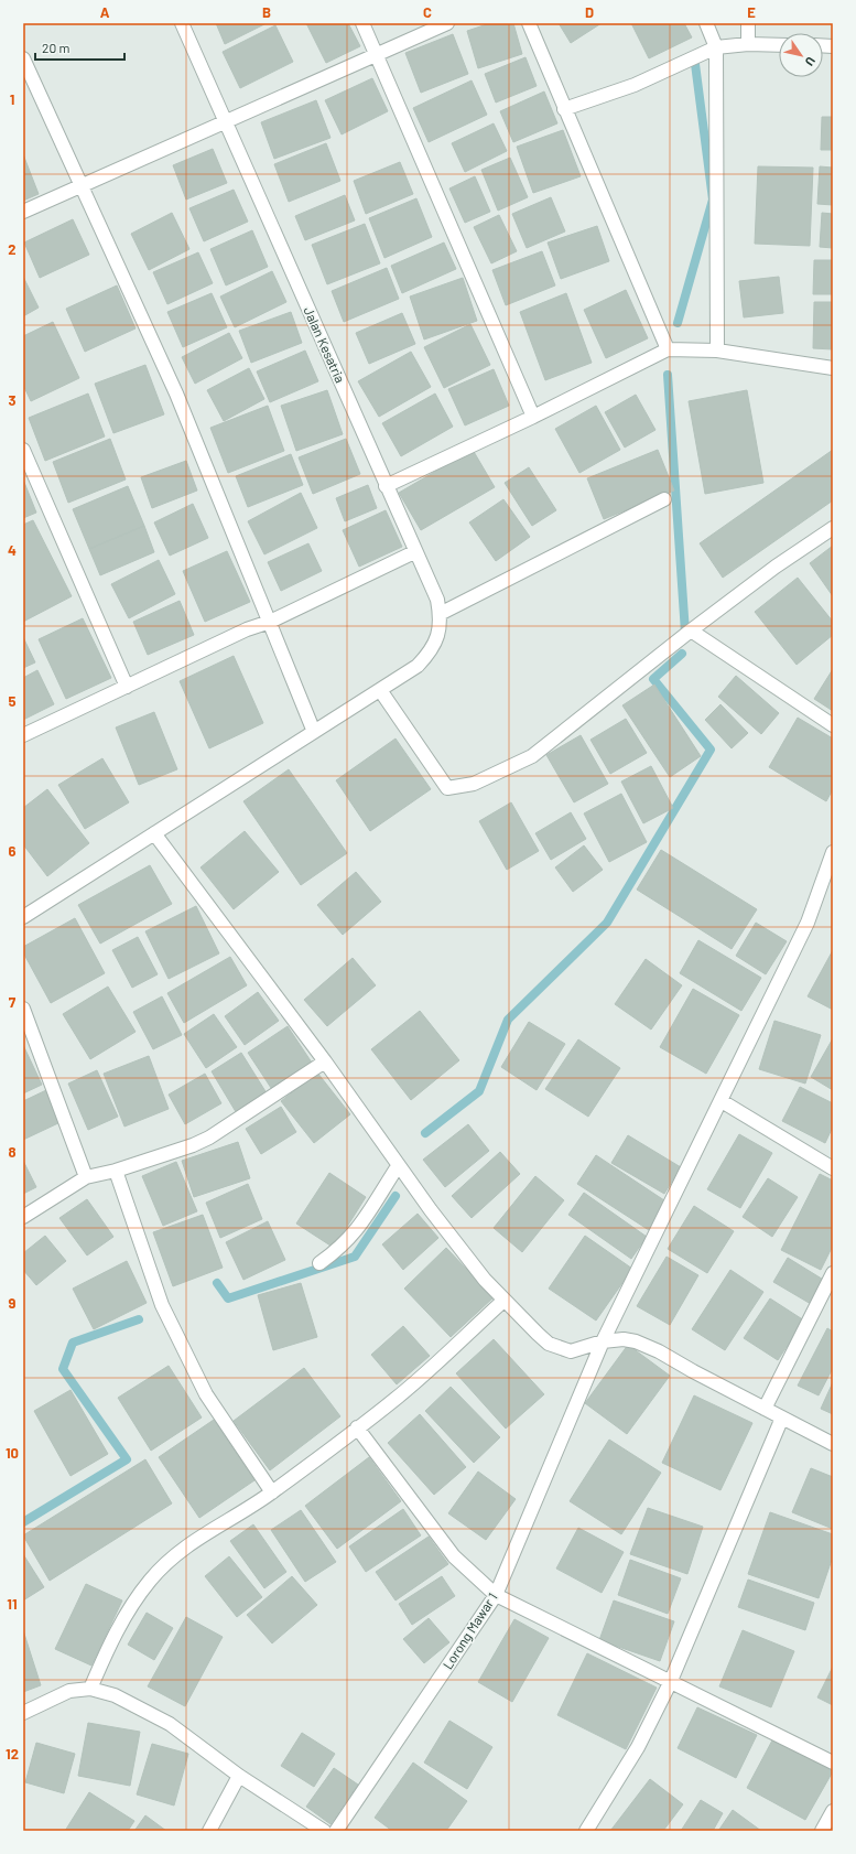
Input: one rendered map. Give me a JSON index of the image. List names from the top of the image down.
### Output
{
  "streets": {
    "street": ["Jalan Kesatria", "Lorong Mawar 1"]
  },
  "scale_bar": "20 m",
  "north": "bottom right",
  "grid": {
    "columns": [
      "A",
      "B",
      "C",
      "D",
      "E"
    ],
    "rows": [
      "1",
      "2",
      "3",
      "4",
      "5",
      "6",
      "7",
      "8",
      "9",
      "10",
      "11",
      "12"
    ]
  }
}
